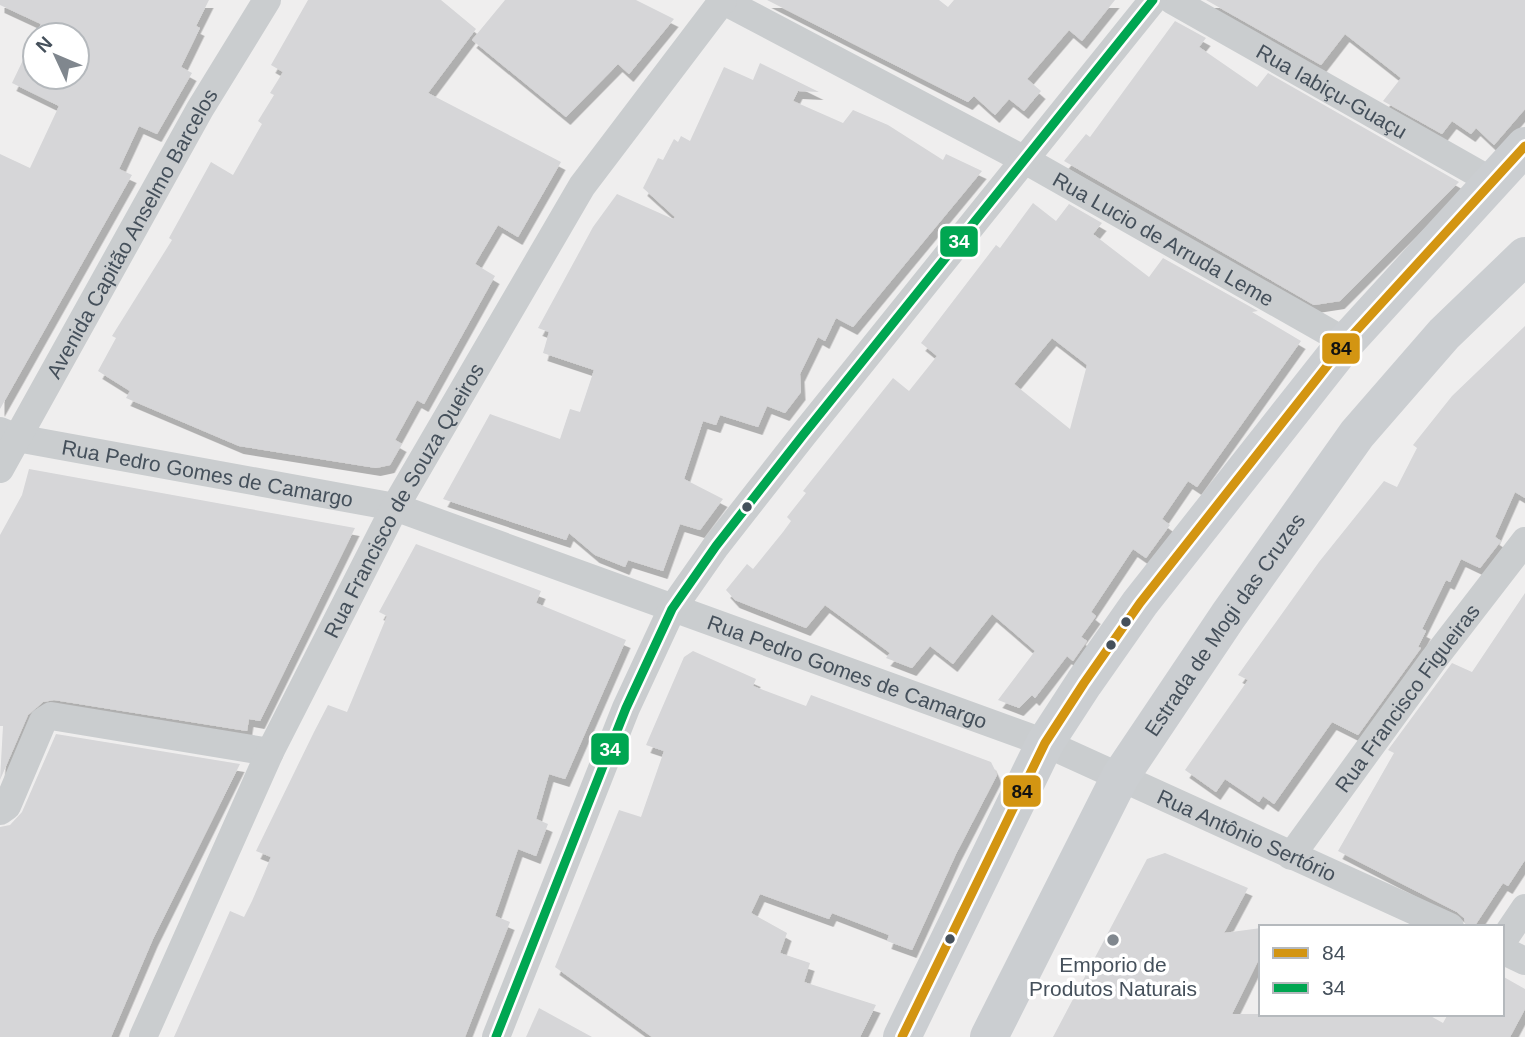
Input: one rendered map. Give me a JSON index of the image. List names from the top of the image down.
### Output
{
  "streets": {
    "main road": ["Estrada de Mogi das Cruzes"],
    "street": [
      "Rua Iabiçu-Guaçu",
      "Avenida Capitão Anselmo Barcelos",
      "Rua Lucio de Arruda Leme",
      "Rua Pedro Gomes de Camargo",
      "Rua Francisco de Souza Queiros",
      "Rua Francisco Figueiras",
      "Rua Antônio Sertório"
    ]
  },
  "crossings": [
    ["Avenida Capitão Anselmo Barcelos", "Rua Pedro Gomes de Camargo"],
    ["Rua Lucio de Arruda Leme", "Rua Francisco de Souza Queiros"],
    ["Rua Pedro Gomes de Camargo", "Rua Francisco de Souza Queiros"],
    ["Rua Pedro Gomes de Camargo", "Rua Antônio Sertório"],
    ["Estrada de Mogi das Cruzes", "Rua Antônio Sertório"],
    ["Rua Francisco Figueiras", "Rua Antônio Sertório"]
  ],
  "places": ["Emporio de Produtos Naturais"],
  "lines": ["transit line 34", "transit line 84"],
  "legend": ["84", "34"],
  "north": "top left"
}
